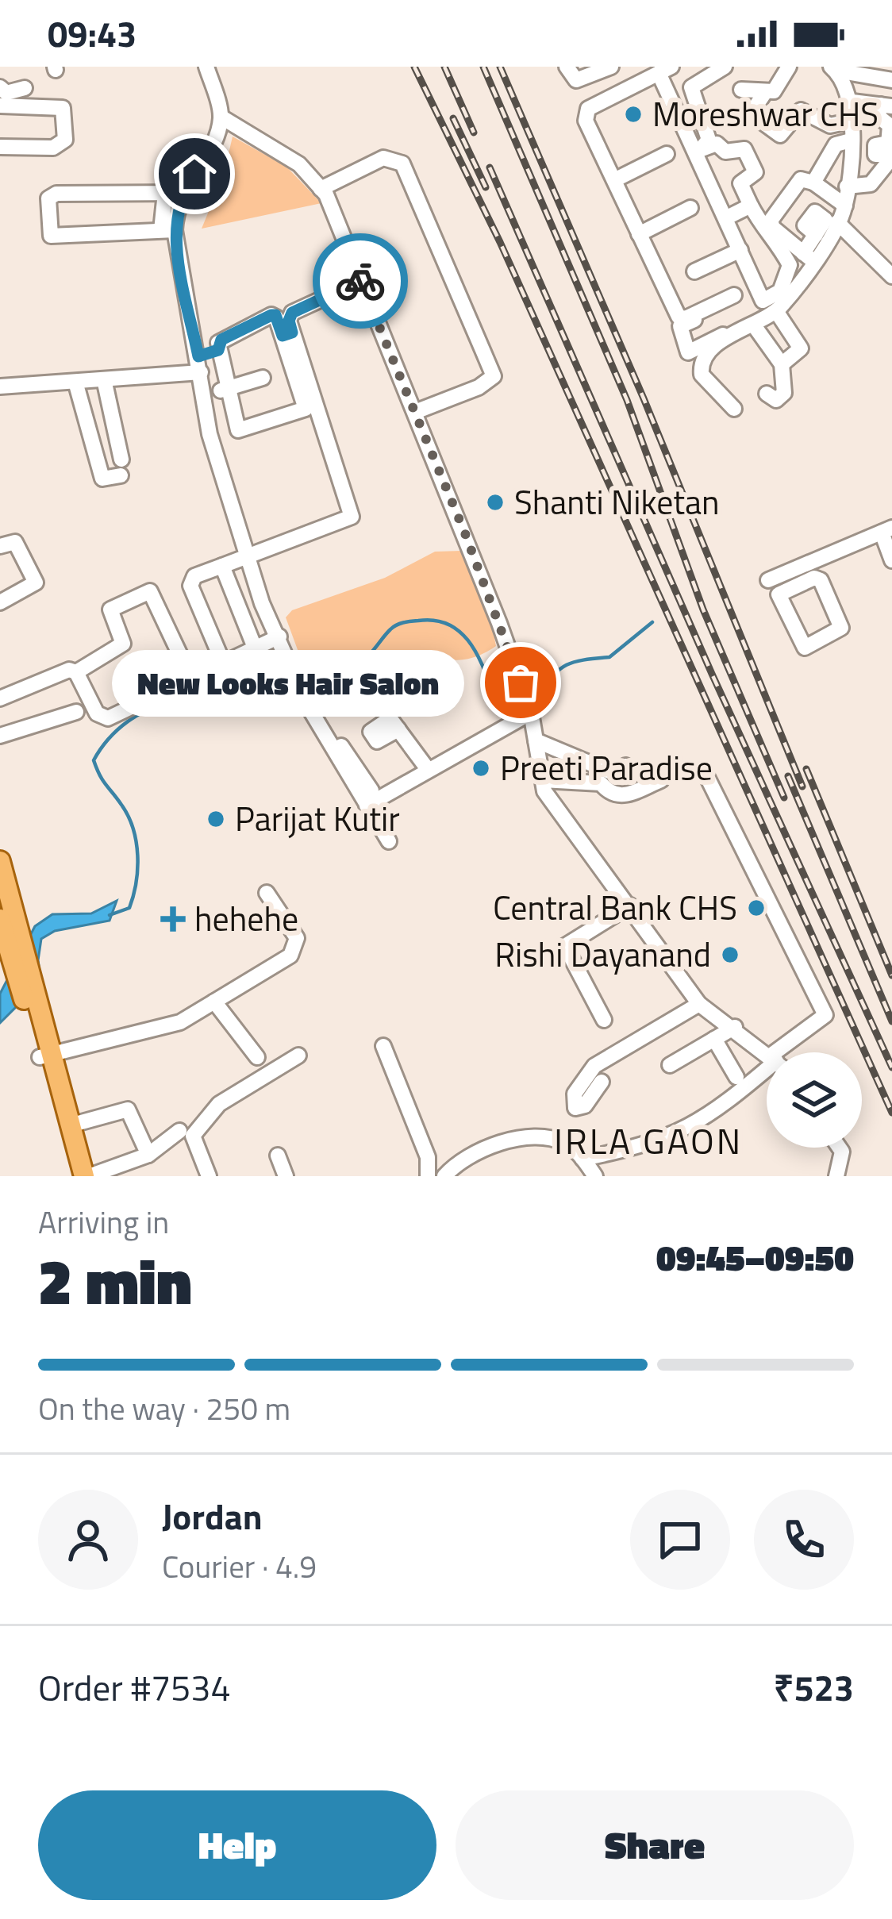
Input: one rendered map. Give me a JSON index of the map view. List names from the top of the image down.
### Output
{
  "districts": ["IRLA GAON"],
  "places": {
    "other": [
      "Moreshwar CHS",
      "Shanti Niketan",
      "New Looks Hair Salon",
      "Preeti Paradise",
      "Parijat Kutir",
      "Central Bank CHS",
      "Rishi Dayanand"
    ],
    "health": ["hehehe"]
  },
  "page": {
    "status": "09:43",
    "bubble": "New Looks Hair Salon",
    "heading": ["2 min", "Arriving in", "09:45–09:50"],
    "panel": [
      "Jordan",
      "Courier · 4.9",
      "Order #7534",
      "₹523"
    ],
    "bar": "On the way · 250 m",
    "buttons": ["Help", "Share"]
  }
}
